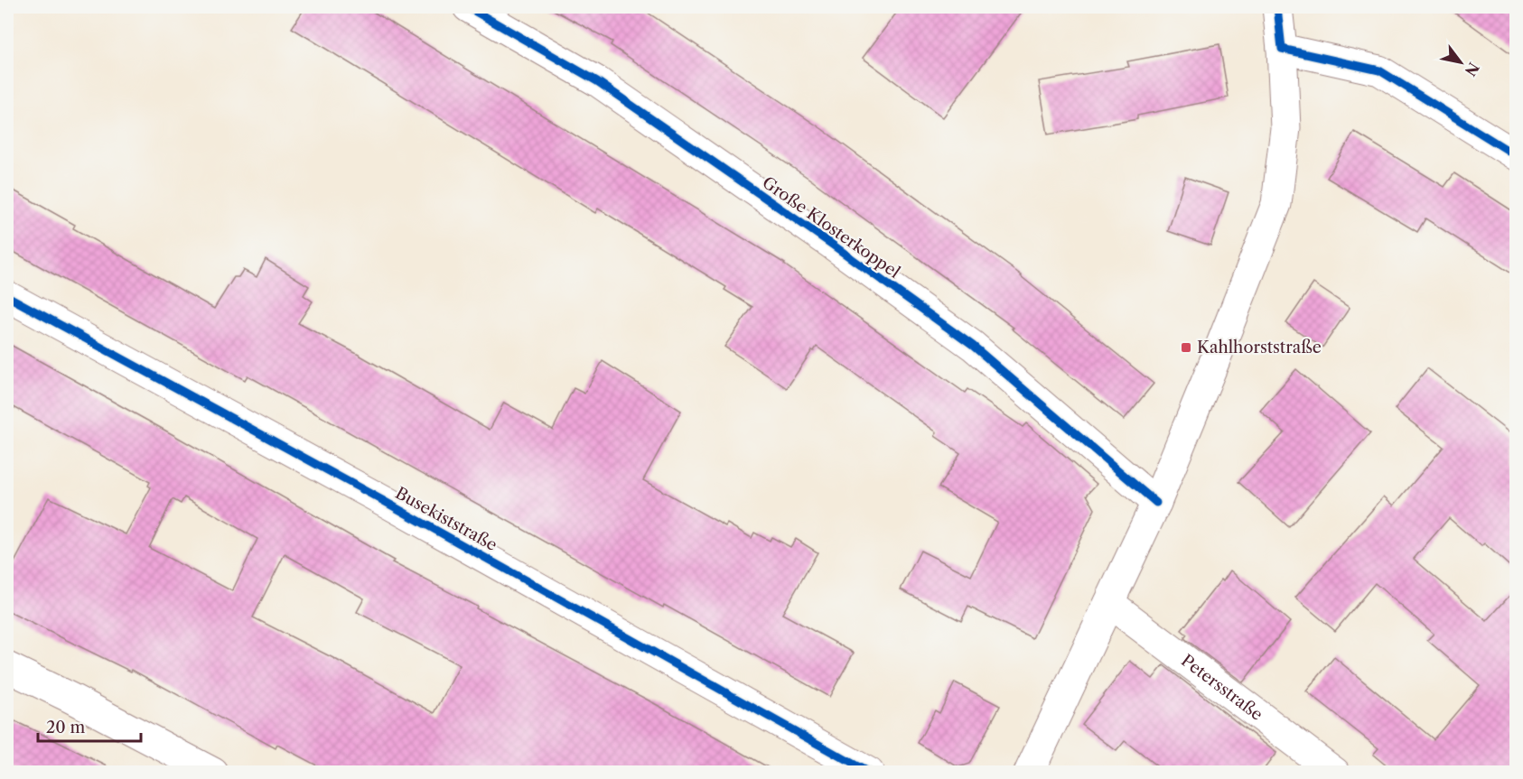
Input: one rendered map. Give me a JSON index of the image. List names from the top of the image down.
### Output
{
  "streets": {
    "street": ["Große Klosterkoppel", "Busekiststraße", "Petersstraße"]
  },
  "places": {
    "transit": ["Kahlhorststraße"]
  },
  "scale_bar": "20 m",
  "north": "bottom right"
}
